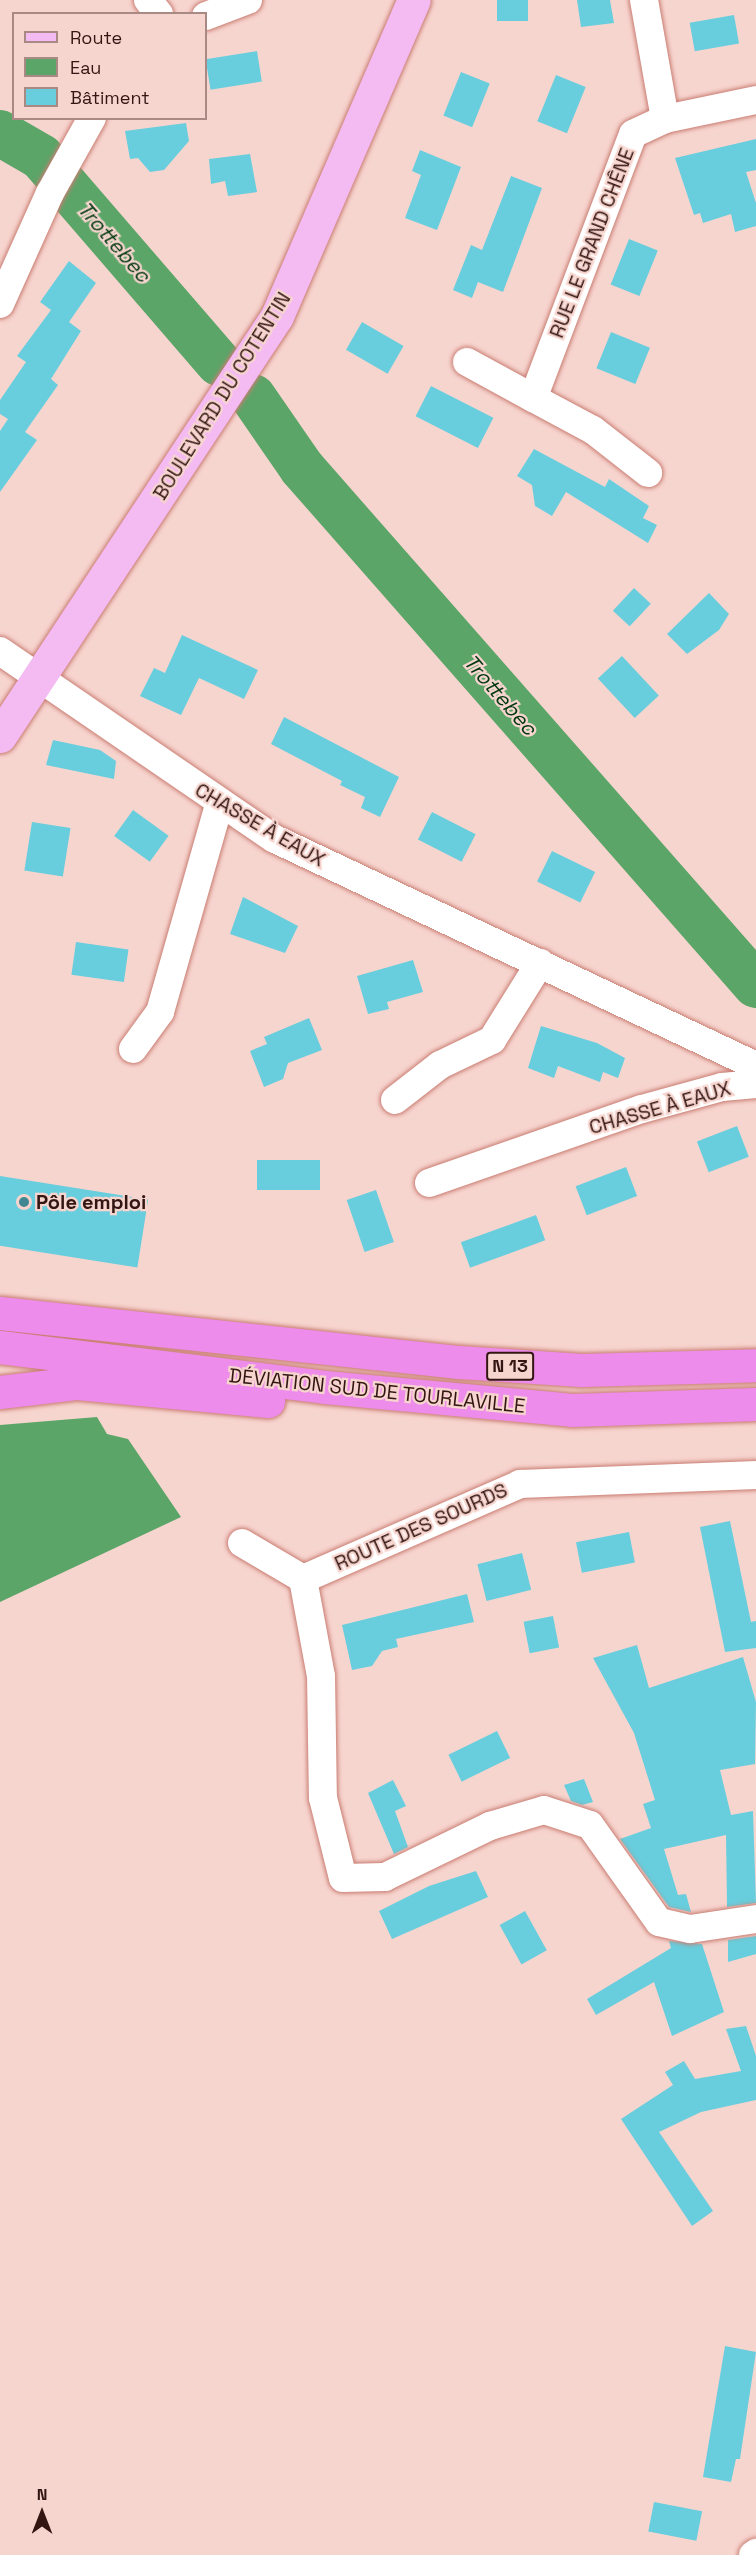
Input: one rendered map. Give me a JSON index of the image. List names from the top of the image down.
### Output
{
  "streets": {
    "highway": ["N 13", "DÉVIATION SUD DE TOURLAVILLE"],
    "main road": ["BOULEVARD DU COTENTIN"],
    "street": ["RUE LE GRAND CHÊNE", "CHASSE À EAUX", "ROUTE DES SOURDS"]
  },
  "crossings": [
    ["BOULEVARD DU COTENTIN", "CHASSE À EAUX"],
    ["N 13", "DÉVIATION SUD DE TOURLAVILLE"]
  ],
  "water": ["Trottebec"],
  "places": ["Pôle emploi"],
  "legend": ["Route", "Eau", "Bâtiment"],
  "north": "top"
}
